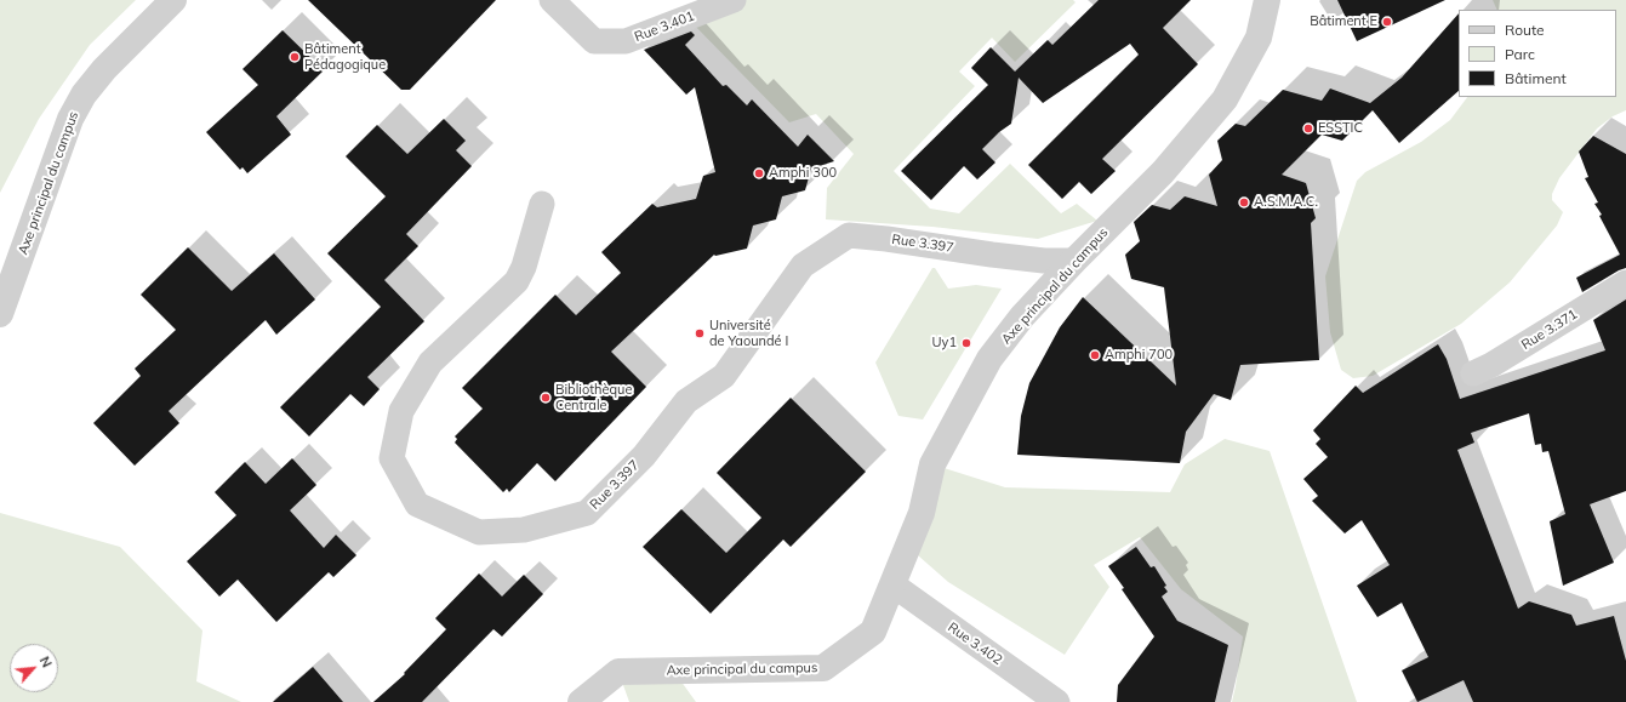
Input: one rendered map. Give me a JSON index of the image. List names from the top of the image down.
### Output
{
  "streets": {
    "street": [
      "Rue 3.401",
      "Axe principal du campus",
      "Rue 3.397",
      "Rue 3.371",
      "Rue 3.402"
    ]
  },
  "crossings": [
    ["Axe principal du campus", "Rue 3.397"],
    ["Axe principal du campus", "Rue 3.402"]
  ],
  "places": [
    "Bâtiment E",
    "Bâtiment Pédagogique",
    "ESSTIC",
    "Amphi 300",
    "A.S.M.A.C.",
    "Université de Yaoundé I",
    "Uy1",
    "Amphi 700",
    "Bibliothèque Centrale"
  ],
  "legend": ["Route", "Parc", "Bâtiment"],
  "north": "top right"
}
